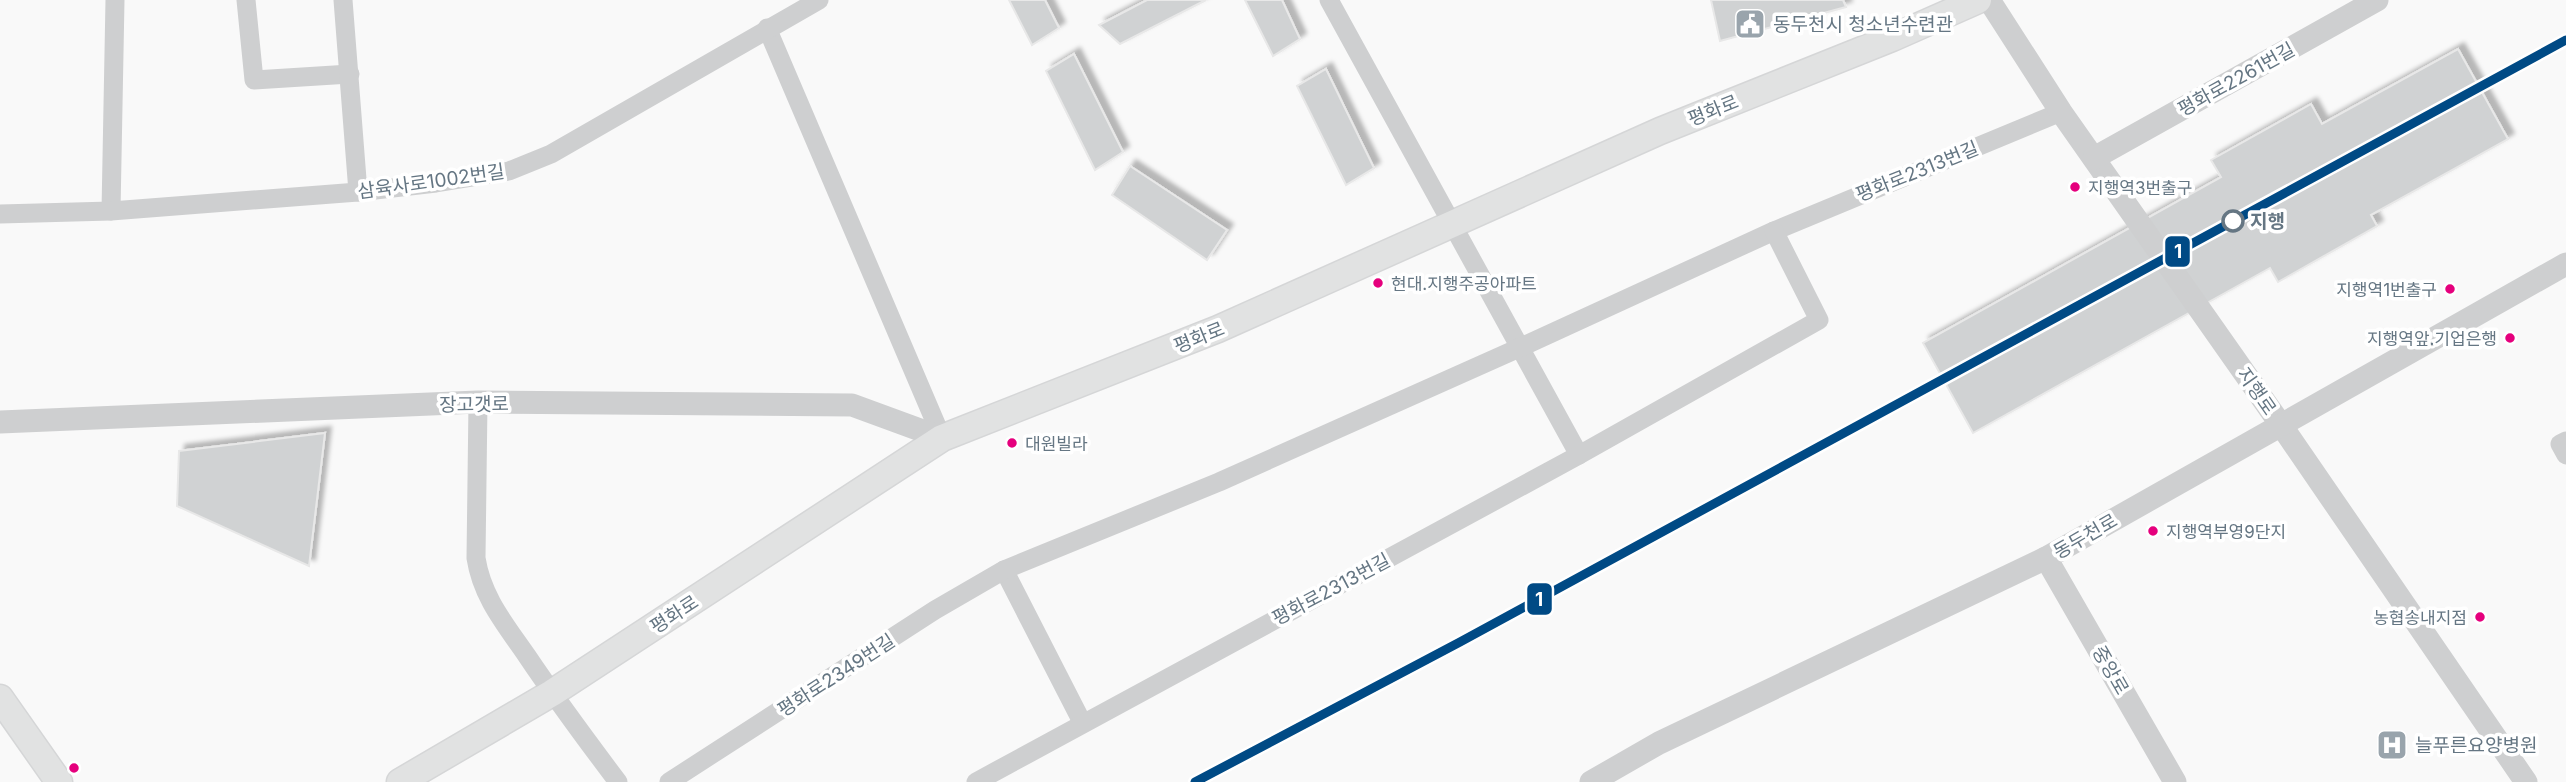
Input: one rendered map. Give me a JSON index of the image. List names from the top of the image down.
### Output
{
  "streets": {
    "main road": ["평화로"],
    "street": [
      "평화로2261번길",
      "평화로2313번길",
      "삼육사로1002번길",
      "지행로",
      "장고갯로",
      "동두천로",
      "중앙로",
      "평화로2349번길"
    ]
  },
  "crossings": [
    ["평화로2261번길", "지행로"],
    ["평화로", "장고갯로"],
    ["평화로2313번길", "지행로"],
    ["평화로2313번길", "평화로2349번길"],
    ["지행로", "동두천로"],
    ["동두천로", "중앙로"]
  ],
  "places": {
    "public building": ["동두천시 청소년수련관"],
    "other": [
      "지행역3번출구",
      "지행",
      "현대.지행주공아파트",
      "지행역1번출구",
      "지행역앞.기업은행",
      "대원빌라",
      "지행역부영9단지",
      "농협송내지점"
    ],
    "hospital": ["늘푸른요양병원"]
  },
  "lines": ["transit line 1"]
}
